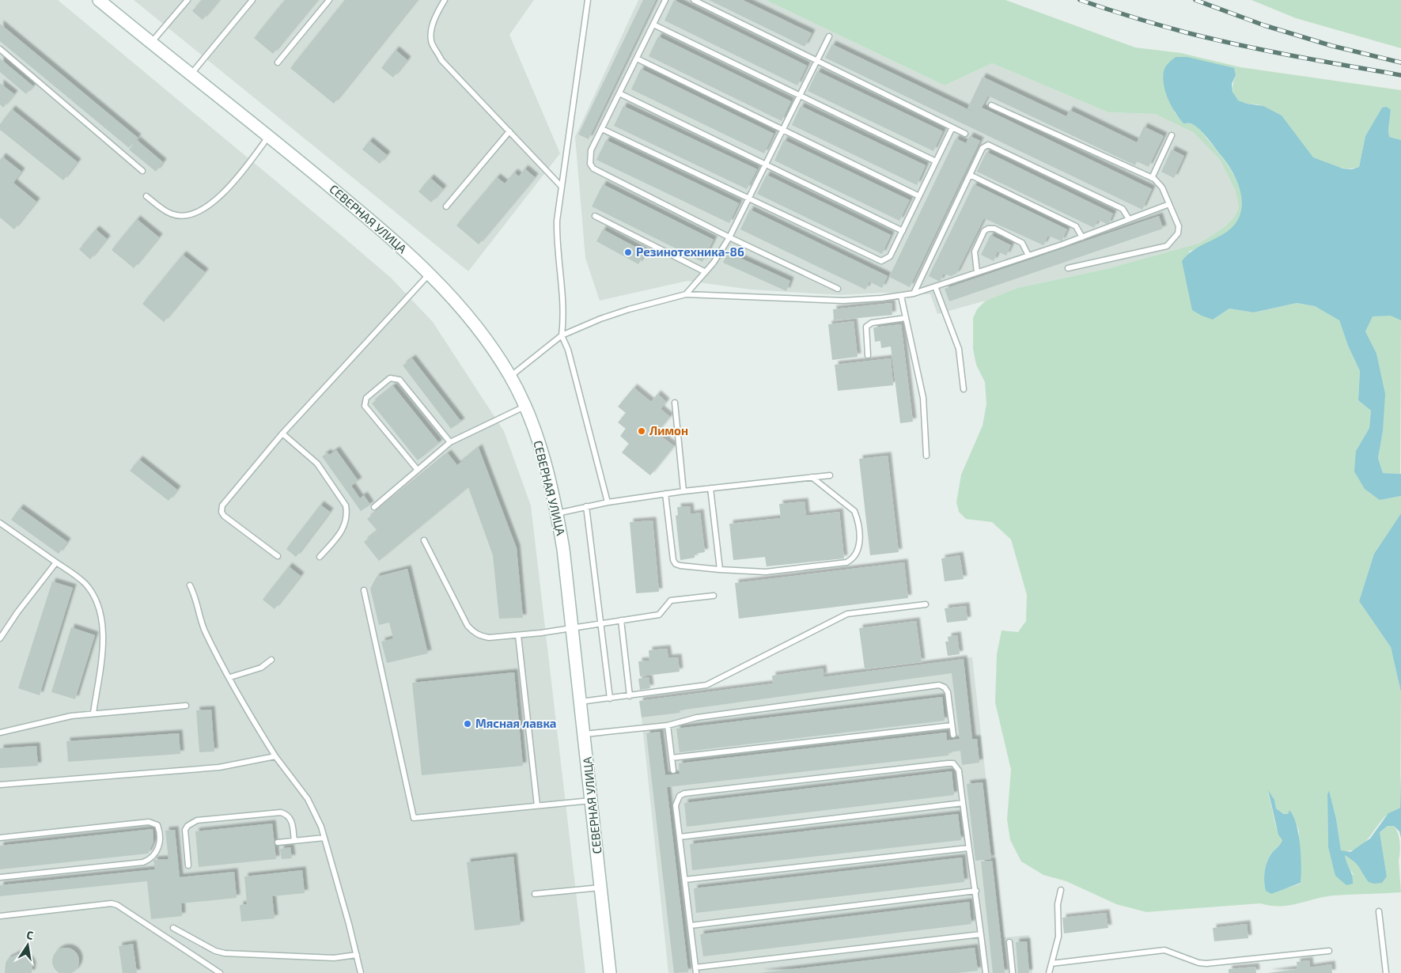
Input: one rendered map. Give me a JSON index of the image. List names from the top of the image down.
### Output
{
  "streets": {
    "main road": ["СЕВЕРНАЯ УЛИЦА"]
  },
  "places": ["Резинотехника-86", "Лимон", "Мясная лавка"],
  "north": "top"
}
